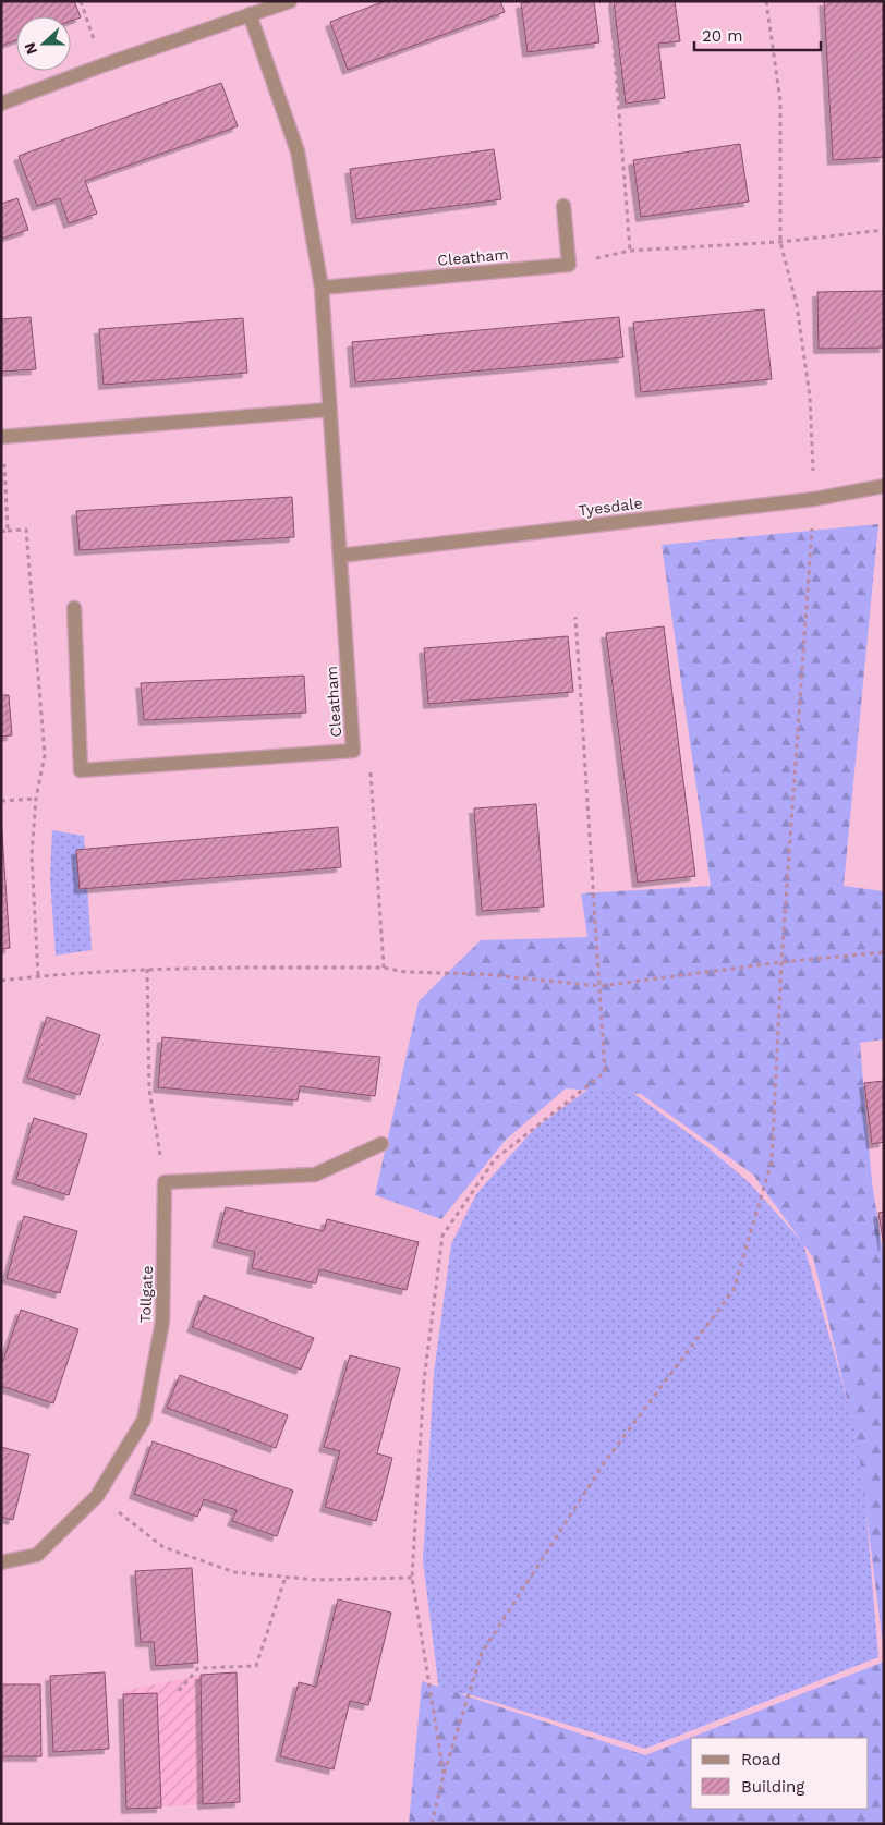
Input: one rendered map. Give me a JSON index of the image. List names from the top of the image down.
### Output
{
  "streets": {
    "street": ["Cleatham", "Tyesdale", "Tollgate"]
  },
  "crossings": [
    ["Cleatham", "Tyesdale"]
  ],
  "legend": ["Road", "Building"],
  "scale_bar": "20 m",
  "north": "left"
}
